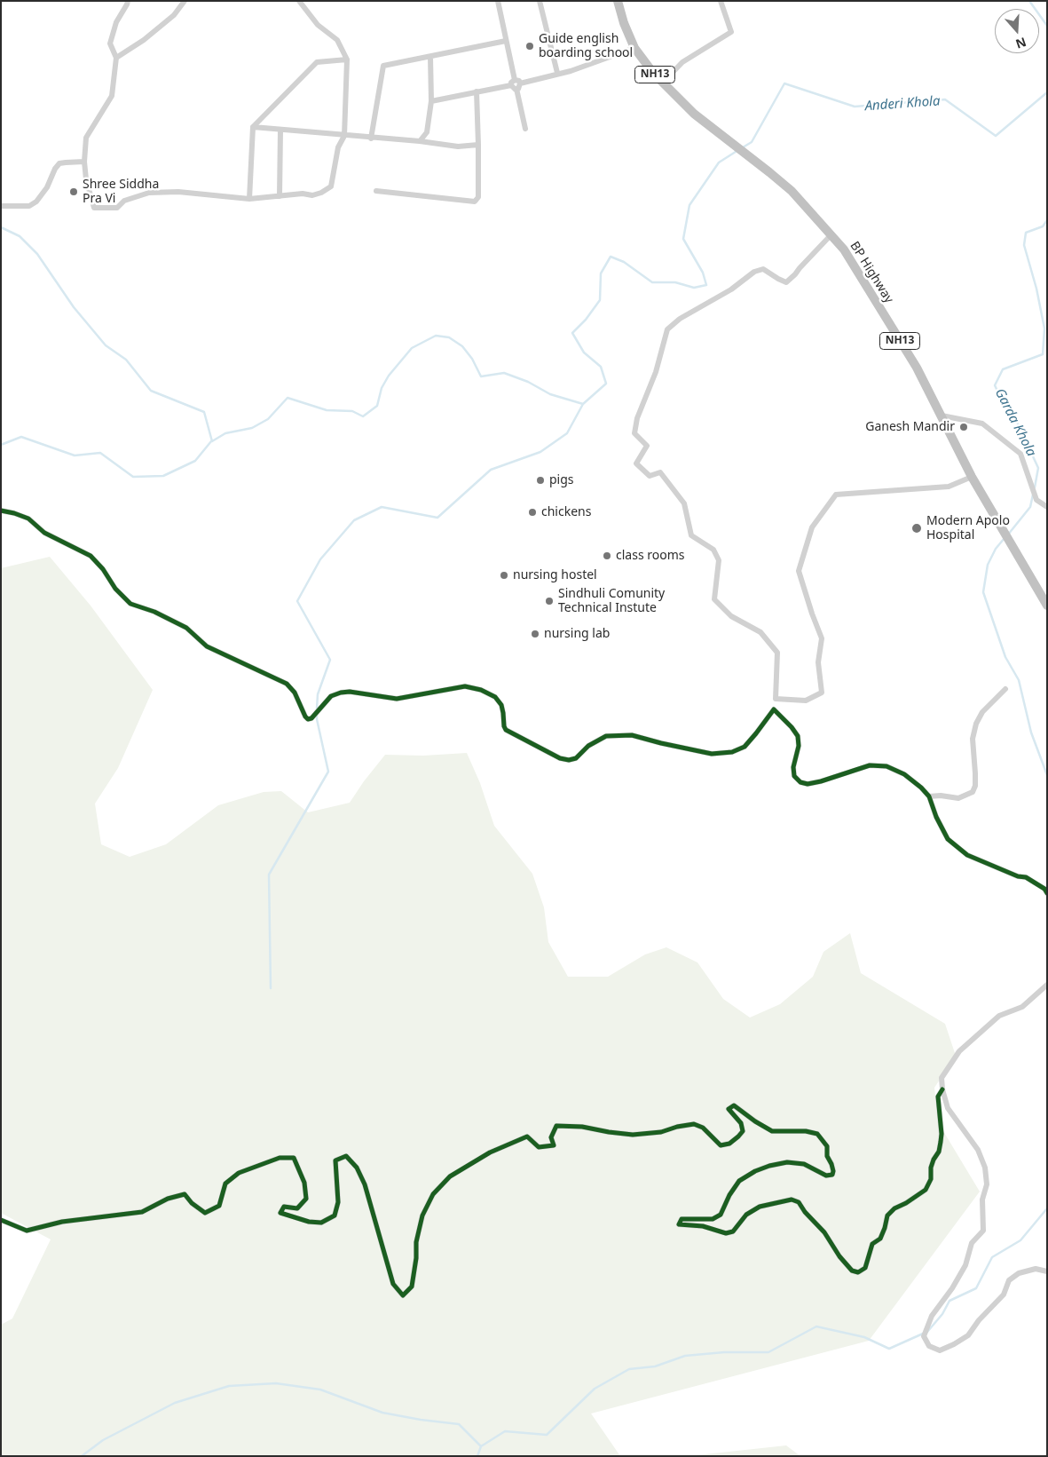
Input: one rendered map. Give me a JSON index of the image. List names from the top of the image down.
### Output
{
  "streets": {
    "highway": ["NH13", "BP Highway"]
  },
  "water": ["Anderi Khola", "Garda Khola"],
  "places": [
    "Guide english boarding school",
    "Shree Siddha Pra Vi",
    "Ganesh Mandir",
    "pigs",
    "chickens",
    "Modern Apolo Hospital",
    "class rooms",
    "nursing hostel",
    "Sindhuli Comunity Technical Instute",
    "nursing lab"
  ],
  "north": "bottom"
}
